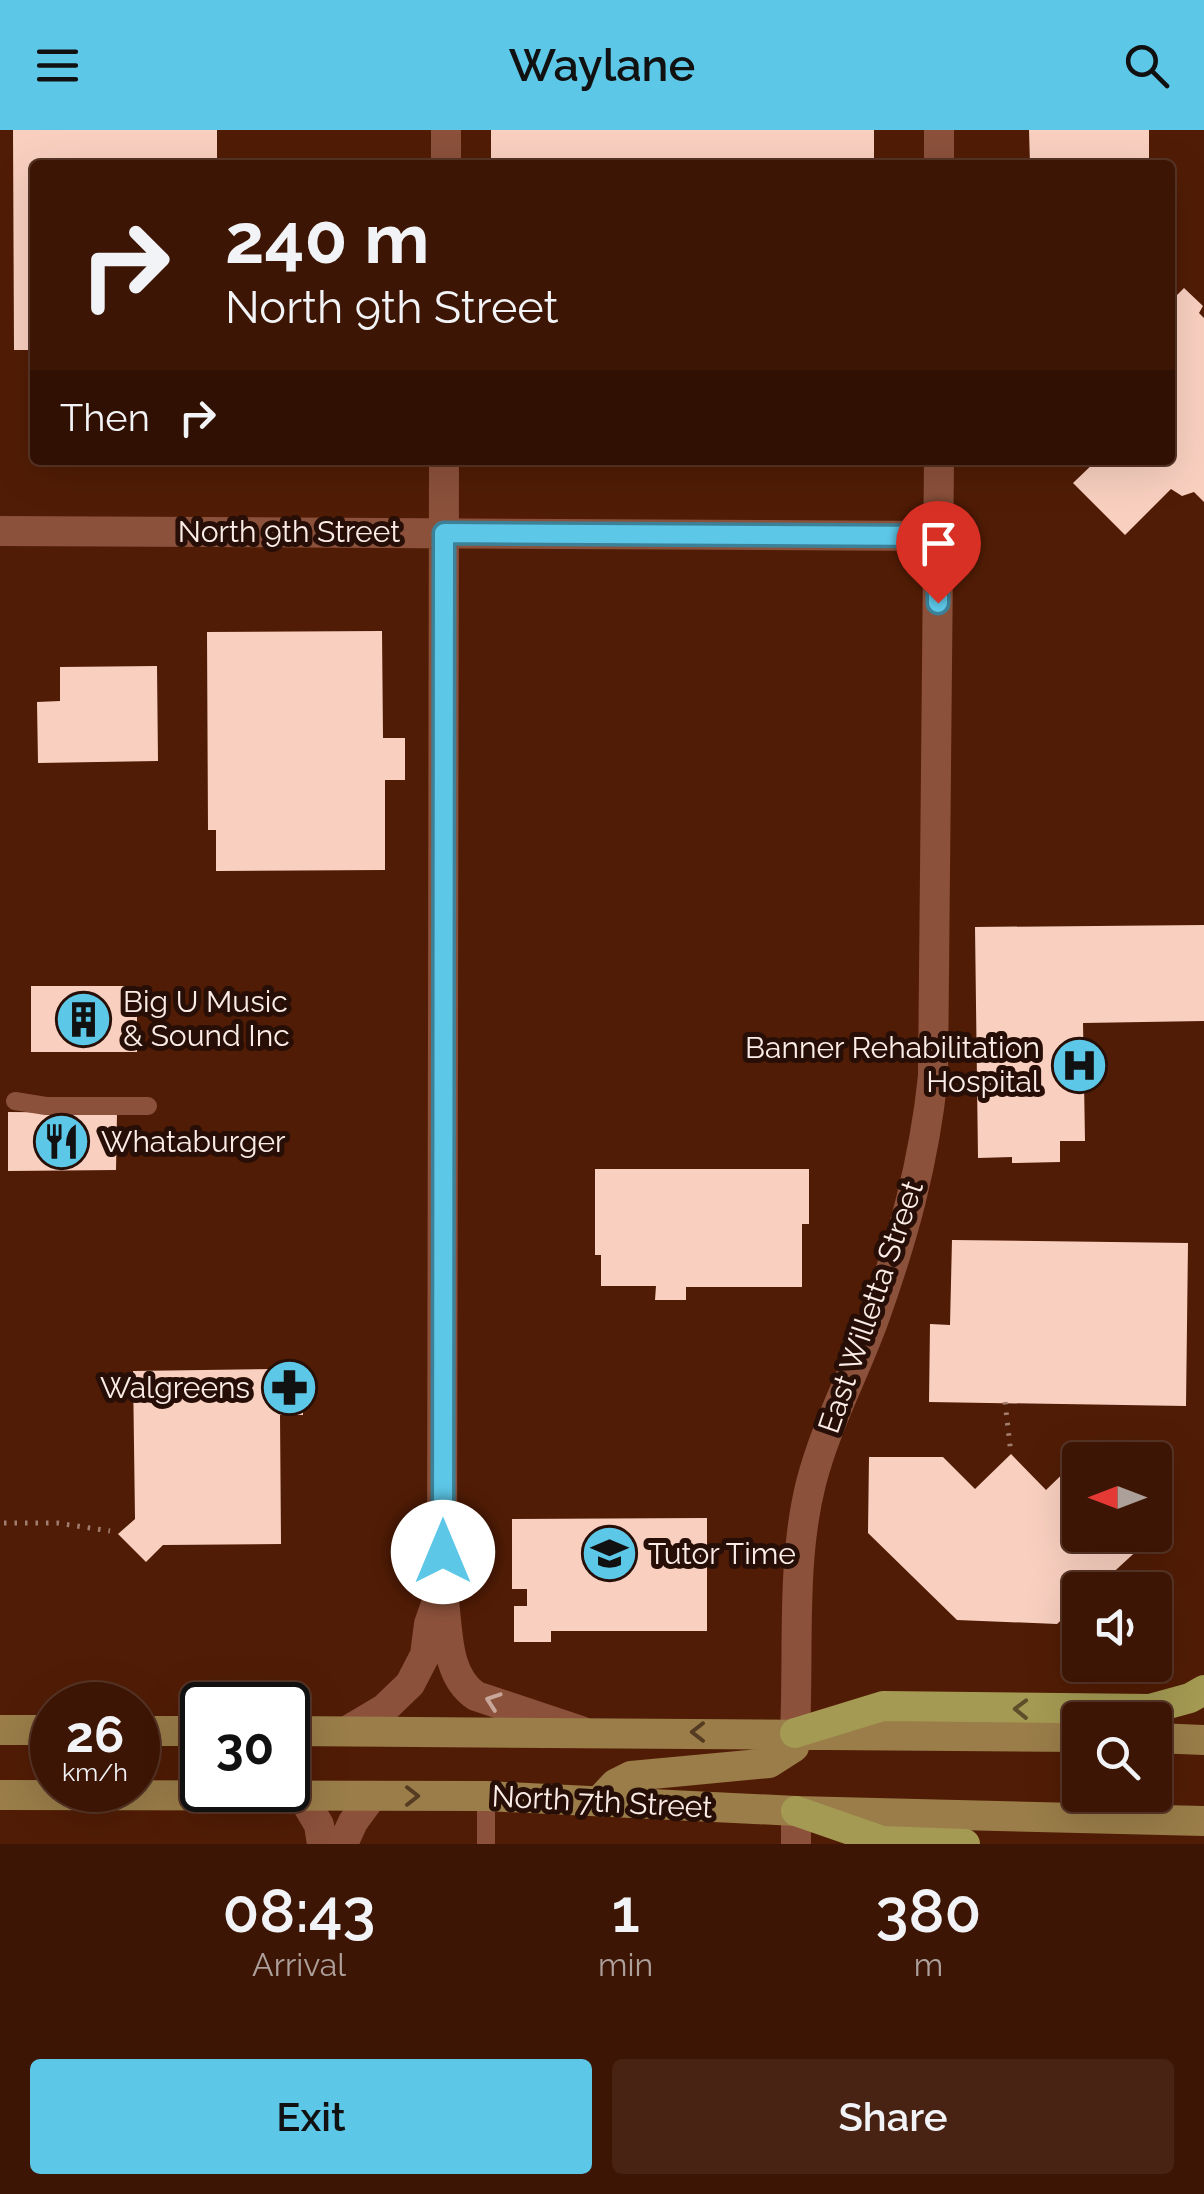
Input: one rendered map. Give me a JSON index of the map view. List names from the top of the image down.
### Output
{
  "streets": {
    "main road": ["North 7th Street"],
    "street": ["North 9th Street", "East Willetta Street"]
  },
  "crossings": [
    ["North 9th Street", "East Willetta Street"]
  ],
  "places": {
    "building": ["Big U Music & Sound Inc"],
    "hospital": ["Banner Rehabilitation Hospital"],
    "restaurant": ["Whataburger"],
    "pharmacy": ["Walgreens"],
    "school or university": ["Tutor Time"]
  },
  "north": "left",
  "page": {
    "header": "Waylane",
    "turn": ["240 m", "North 9th Street"],
    "then": "Then",
    "speed": "26 km/h",
    "limit": "30",
    "eta": [
      "08:43",
      "Arrival",
      "1",
      "min",
      "380",
      "m"
    ],
    "buttons": ["Exit", "Share"]
  }
}
